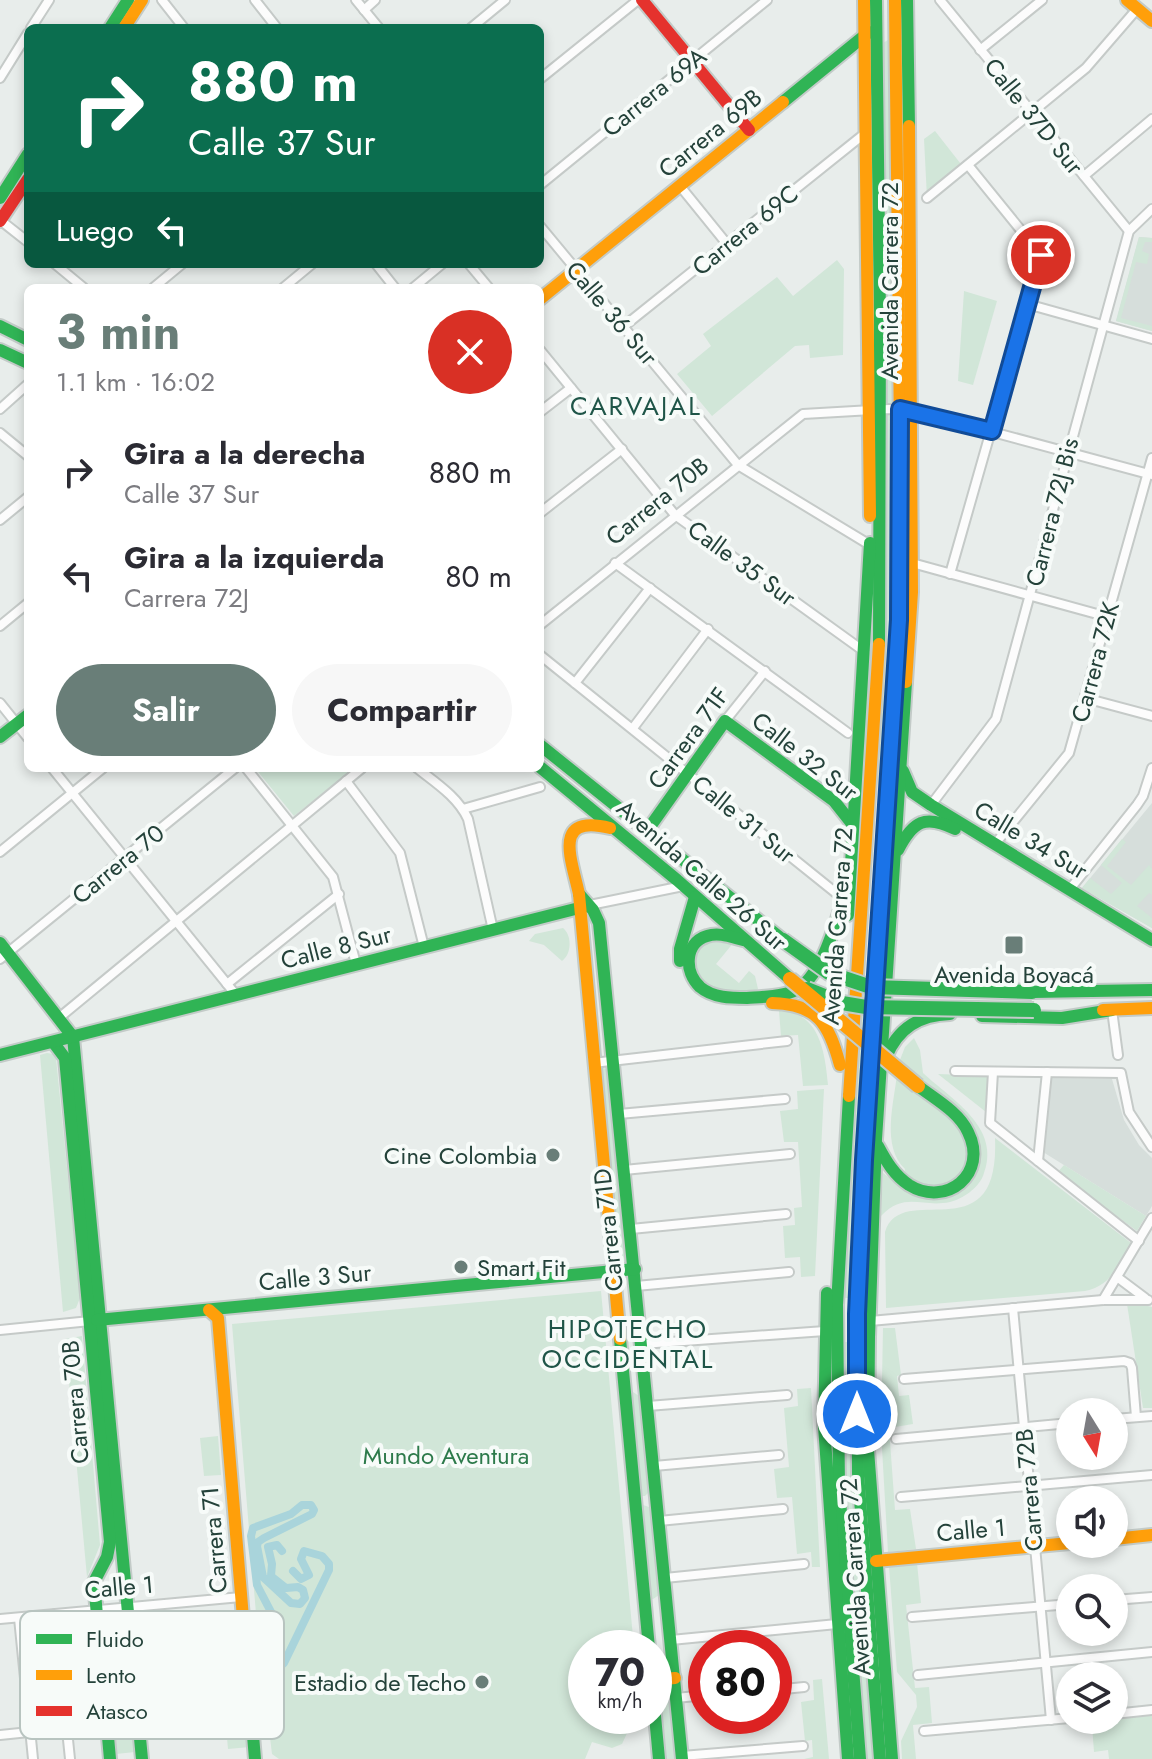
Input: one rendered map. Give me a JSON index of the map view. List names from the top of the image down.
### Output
{
  "streets": {
    "main road": [
      "Carrera 69B",
      "Avenida Carrera 72",
      "Carrera 70B",
      "Carrera 71F",
      "Calle 32 Sur",
      "Calle 34 Sur",
      "Avenida Calle 26 Sur",
      "Calle 8 Sur",
      "Carrera 71D",
      "Calle 3 Sur",
      "Calle 1",
      "Carrera 71"
    ],
    "street": [
      "Carrera 69A",
      "Calle 37D Sur",
      "Carrera 69C",
      "Calle 36 Sur",
      "Carrera 72J Bis",
      "Calle 35 Sur",
      "Carrera 72K",
      "Calle 31 Sur",
      "Carrera 70",
      "Carrera 72B"
    ]
  },
  "crossings": [
    ["Calle 37D Sur", "Carrera 72J Bis"],
    ["Carrera 69B", "Avenida Carrera 72"],
    ["Carrera 69B", "Calle 36 Sur"],
    ["Carrera 69C", "Avenida Carrera 72"],
    ["Carrera 69C", "Calle 36 Sur"],
    ["Avenida Carrera 72", "Calle 36 Sur"],
    ["Avenida Carrera 72", "Carrera 70B"],
    ["Avenida Carrera 72", "Calle 35 Sur"],
    ["Avenida Carrera 72", "Calle 32 Sur"],
    ["Avenida Carrera 72", "Calle 34 Sur"],
    ["Avenida Carrera 72", "Calle 1"],
    ["Calle 36 Sur", "Carrera 70B"],
    ["Carrera 70B", "Calle 35 Sur"],
    ["Carrera 70B", "Calle 8 Sur"],
    ["Carrera 70B", "Calle 3 Sur"],
    ["Carrera 70B", "Calle 1"],
    ["Carrera 72J Bis", "Calle 34 Sur"],
    ["Carrera 72K", "Calle 34 Sur"],
    ["Carrera 71F", "Calle 32 Sur"],
    ["Carrera 71F", "Calle 31 Sur"],
    ["Carrera 71F", "Avenida Calle 26 Sur"],
    ["Avenida Calle 26 Sur", "Calle 8 Sur"],
    ["Avenida Calle 26 Sur", "Carrera 71D"],
    ["Calle 8 Sur", "Carrera 71D"],
    ["Carrera 71D", "Calle 3 Sur"],
    ["Calle 3 Sur", "Carrera 71"],
    ["Carrera 72B", "Calle 1"],
    ["Calle 1", "Carrera 71"]
  ],
  "districts": ["CARVAJAL", "HIPOTECHO OCCIDENTAL"],
  "parks": ["Mundo Aventura"],
  "places": {
    "transit": ["Avenida Boyacá"],
    "other": ["Cine Colombia", "Smart Fit", "Estadio de Techo"]
  },
  "legend": ["Fluido", "Lento", "Atasco"],
  "north": "bottom",
  "page": {
    "turn": ["880 m", "Calle 37 Sur"],
    "then": "Luego",
    "heading": ["3 min", "1.1 km · 16:02"],
    "list": [
      {
        "name": "Gira a la derecha",
        "note": "Calle 37 Sur",
        "value": "880 m"
      },
      {
        "name": "Gira a la izquierda",
        "note": "Carrera 72J",
        "value": "80 m"
      }
    ],
    "buttons": ["Salir", "Compartir"],
    "speed": "70 km/h",
    "limit": "80"
  }
}
